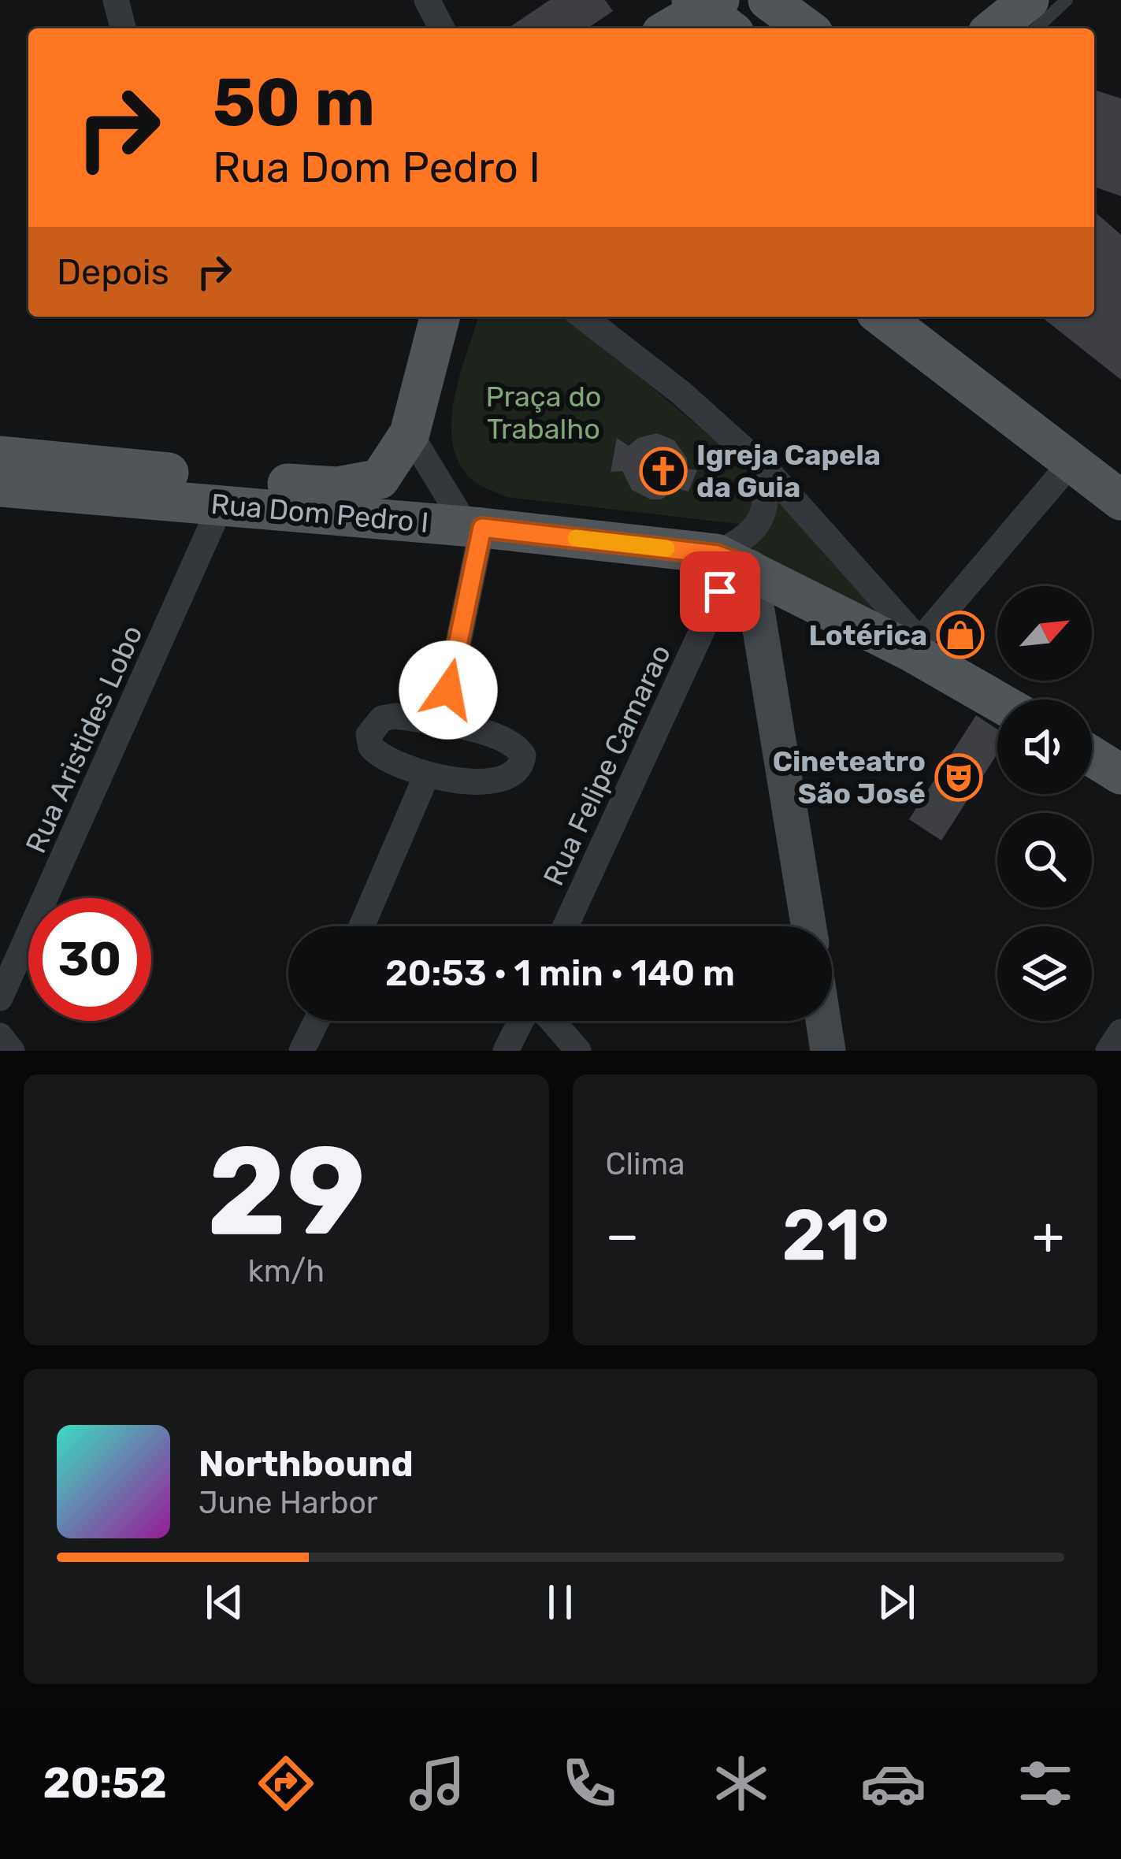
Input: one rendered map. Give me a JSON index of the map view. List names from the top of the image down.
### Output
{
  "streets": {
    "main road": ["Rua Dom Pedro I"],
    "street": ["Rua Aristides Lobo", "Rua Felipe Camarao"]
  },
  "crossings": [
    ["Rua Dom Pedro I", "Rua Aristides Lobo"],
    ["Rua Dom Pedro I", "Rua Felipe Camarao"]
  ],
  "parks": ["Praça do Trabalho"],
  "places": {
    "church": ["Igreja Capela da Guia"],
    "shop": ["Lotérica"],
    "theatre": ["Cineteatro São José"]
  },
  "north": "top right",
  "page": {
    "turn": ["50 m", "Rua Dom Pedro I"],
    "then": "Depois",
    "limit": "30",
    "trip": "20:53 · 1 min · 140 m",
    "tile": [
      ["29", "km/h"],
      "Clima"
    ],
    "heat": ["−", "21°", "+"],
    "song": ["Northbound", "June Harbor"],
    "tabs": "20:52"
  }
}
